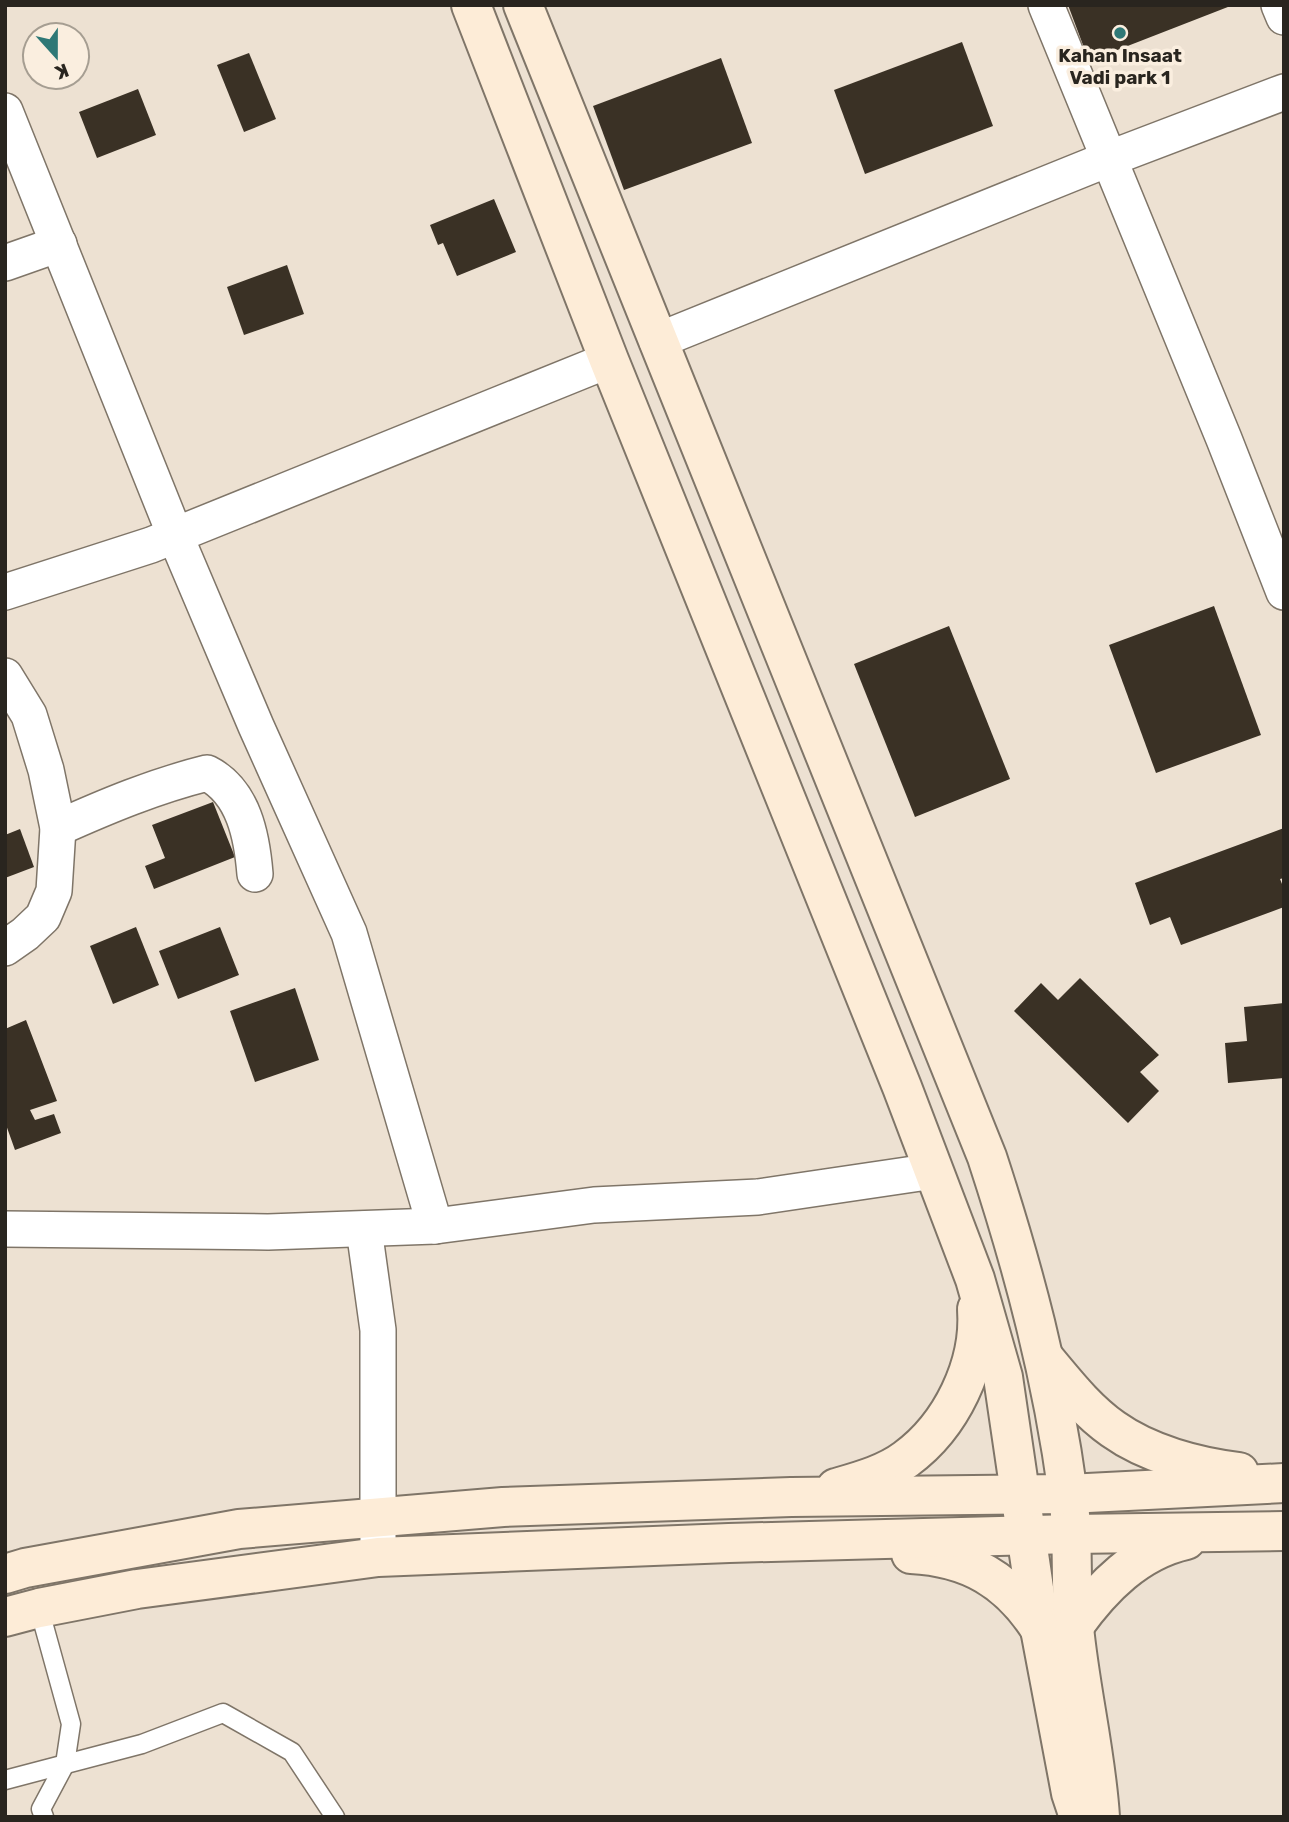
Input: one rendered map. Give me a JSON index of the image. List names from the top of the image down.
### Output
{
  "places": ["Kahan Insaat Vadi park 1"],
  "north": "bottom"
}
